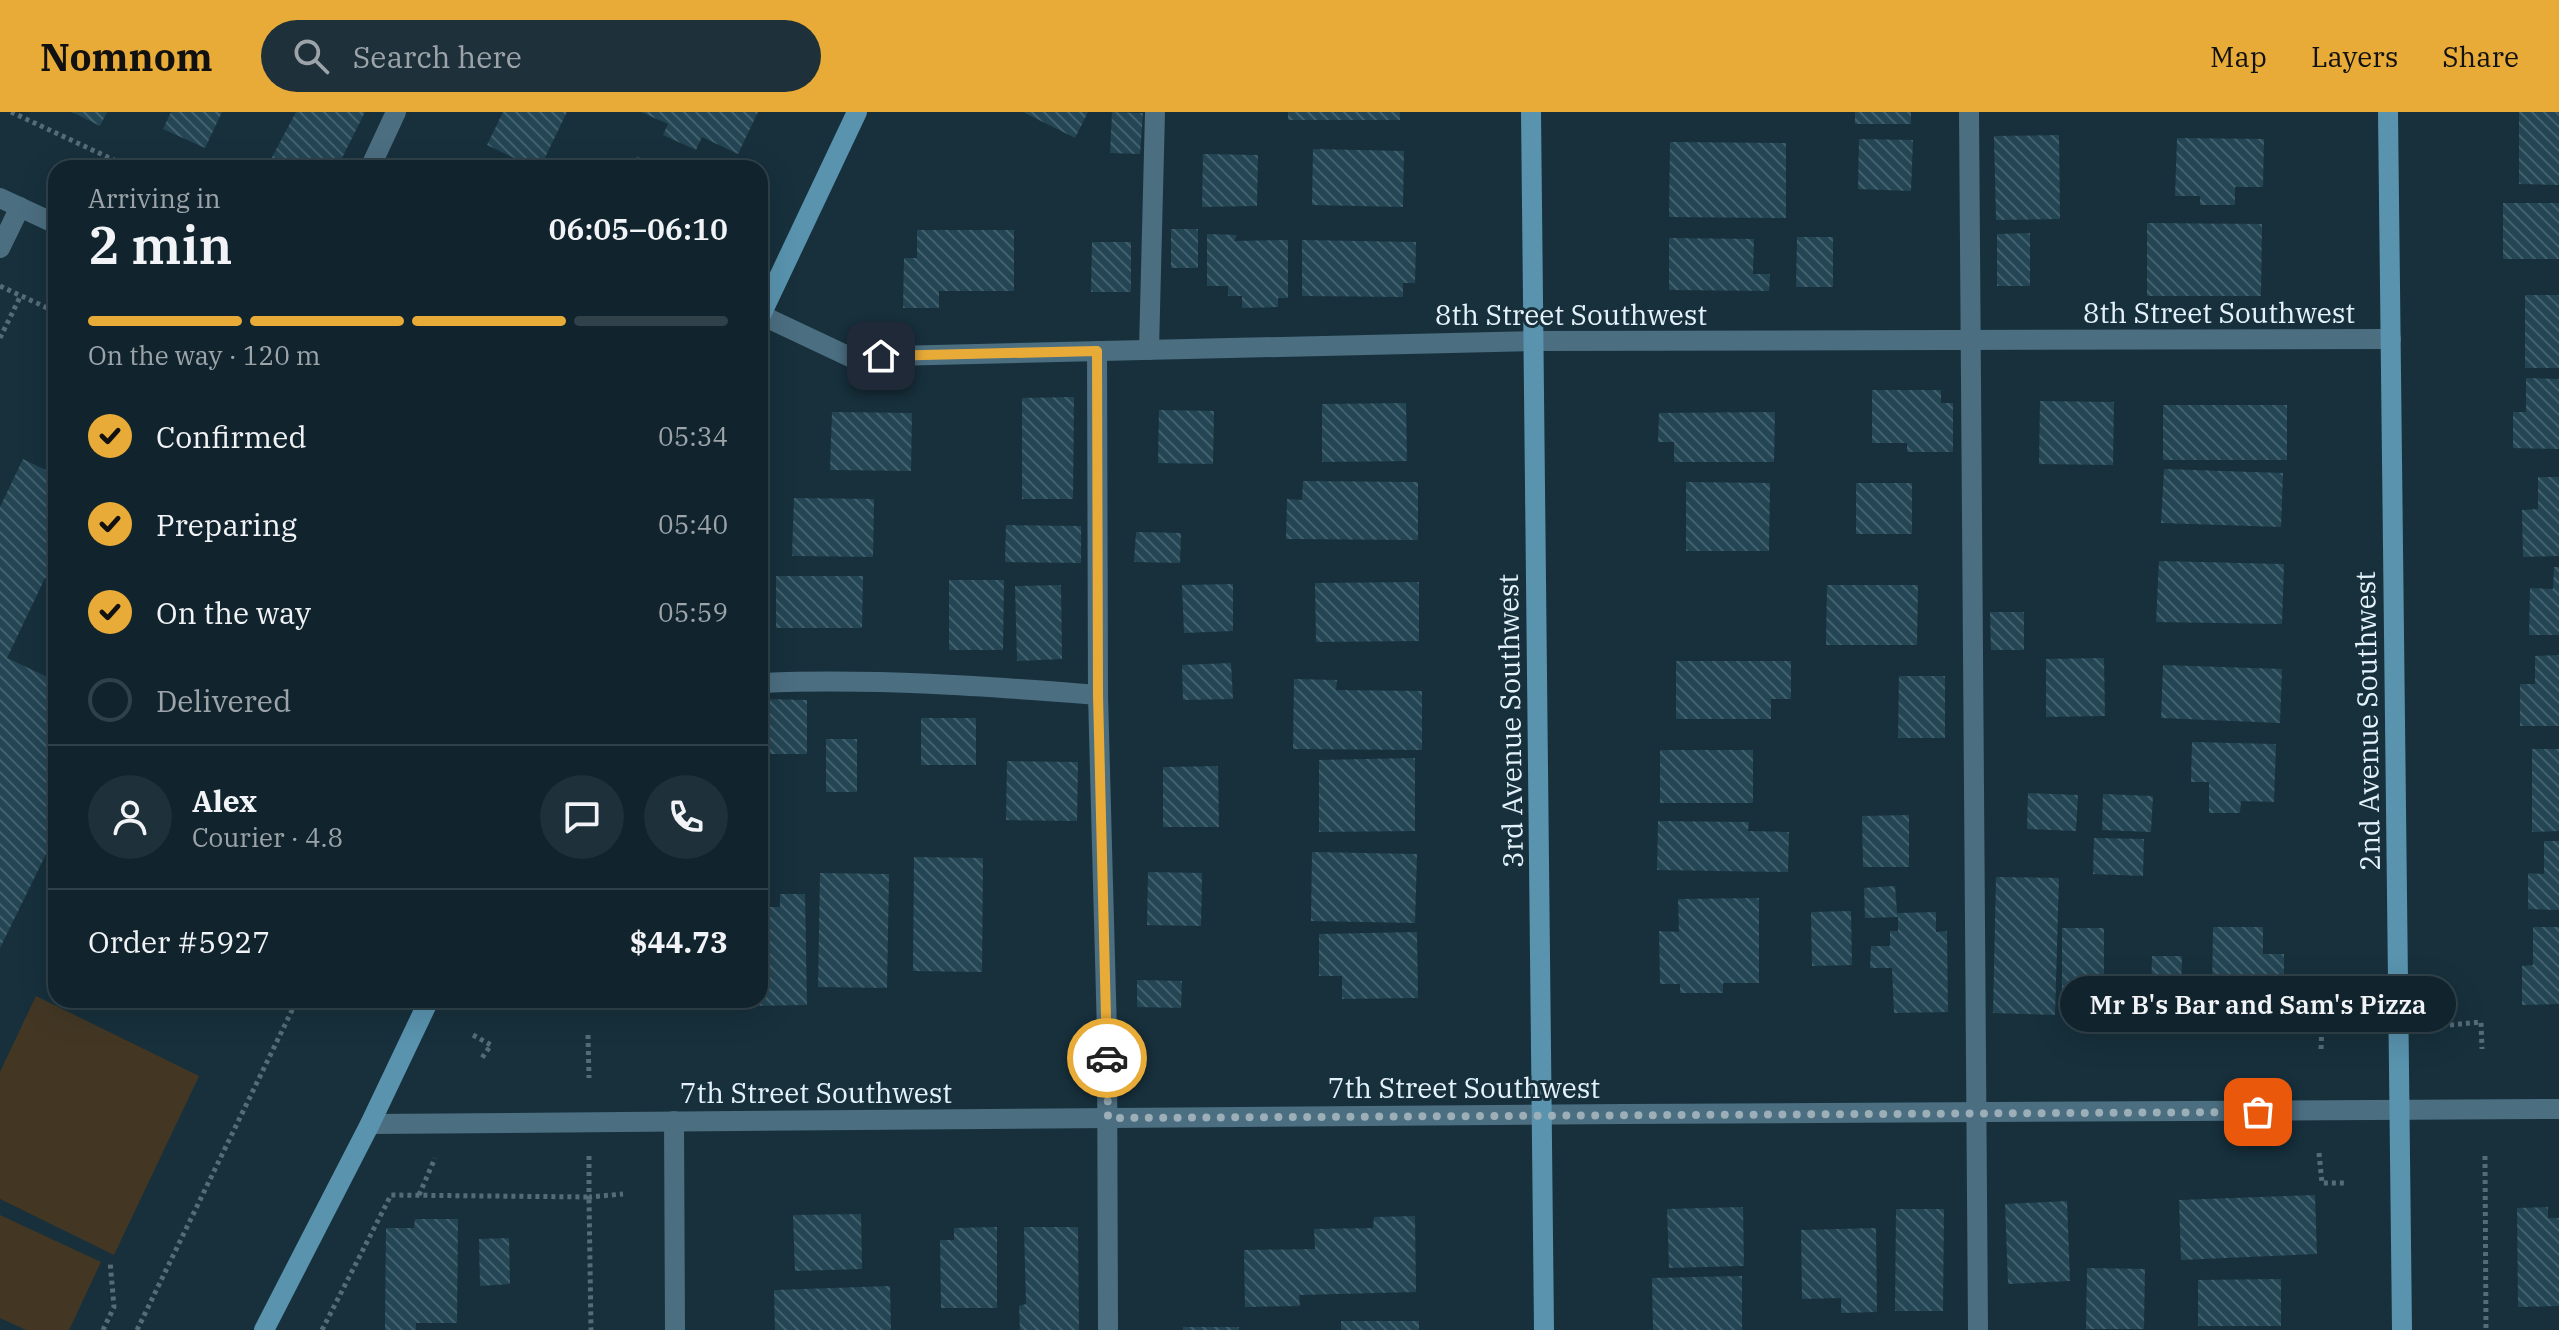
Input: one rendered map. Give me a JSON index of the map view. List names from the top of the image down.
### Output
{
  "streets": {
    "main road": ["3rd Avenue Southwest", "2nd Avenue Southwest"],
    "street": ["8th Street Southwest", "7th Street Southwest"]
  },
  "crossings": [
    ["8th Street Southwest", "3rd Avenue Southwest"],
    ["8th Street Southwest", "2nd Avenue Southwest"],
    ["3rd Avenue Southwest", "7th Street Southwest"],
    ["2nd Avenue Southwest", "7th Street Southwest"]
  ],
  "places": ["Mr B's Bar and Sam's Pizza"],
  "page": {
    "header": "Nomnom",
    "search": "Search here",
    "nav": ["Map", "Layers", "Share"],
    "heading": ["2 min", "Arriving in", "06:05–06:10"],
    "panel": [
      "Alex",
      "Courier · 4.8",
      "Order #5927",
      "$44.73"
    ],
    "bar": "On the way · 120 m",
    "list": [
      ["Confirmed", "05:34"],
      ["Preparing", "05:40"],
      ["On the way", "05:59"],
      "Delivered"
    ],
    "bubble": "Mr B's Bar and Sam's Pizza"
  }
}
